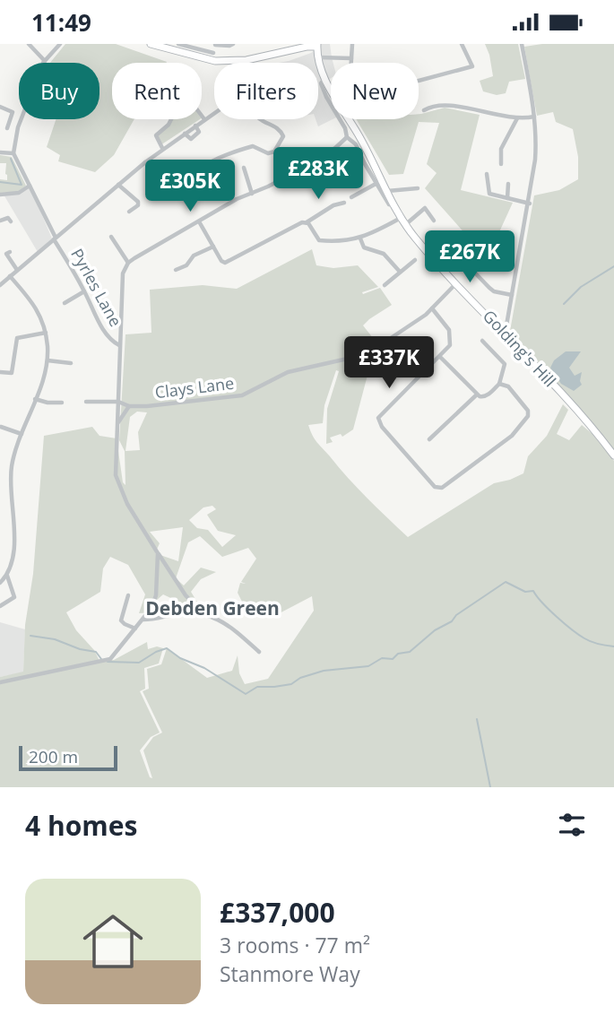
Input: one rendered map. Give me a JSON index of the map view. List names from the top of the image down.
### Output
{
  "streets": {
    "main road": ["Golding's Hill"],
    "street": ["Pyrles Lane", "Clays Lane"]
  },
  "crossings": [
    ["Golding's Hill", "Clays Lane"]
  ],
  "districts": ["Debden Green"],
  "scale_bar": "200 m",
  "page": {
    "status": "11:49",
    "chip": [
      "Buy",
      "Rent",
      "Filters",
      "New"
    ],
    "price": [
      "£283K",
      "£305K",
      "£267K",
      "£337K"
    ],
    "scale": "200 m",
    "heading": "4 homes",
    "list": [
      {
        "name": "£337,000",
        "note": "3 rooms · 77 m² · Stanmore Way"
      }
    ]
  }
}
